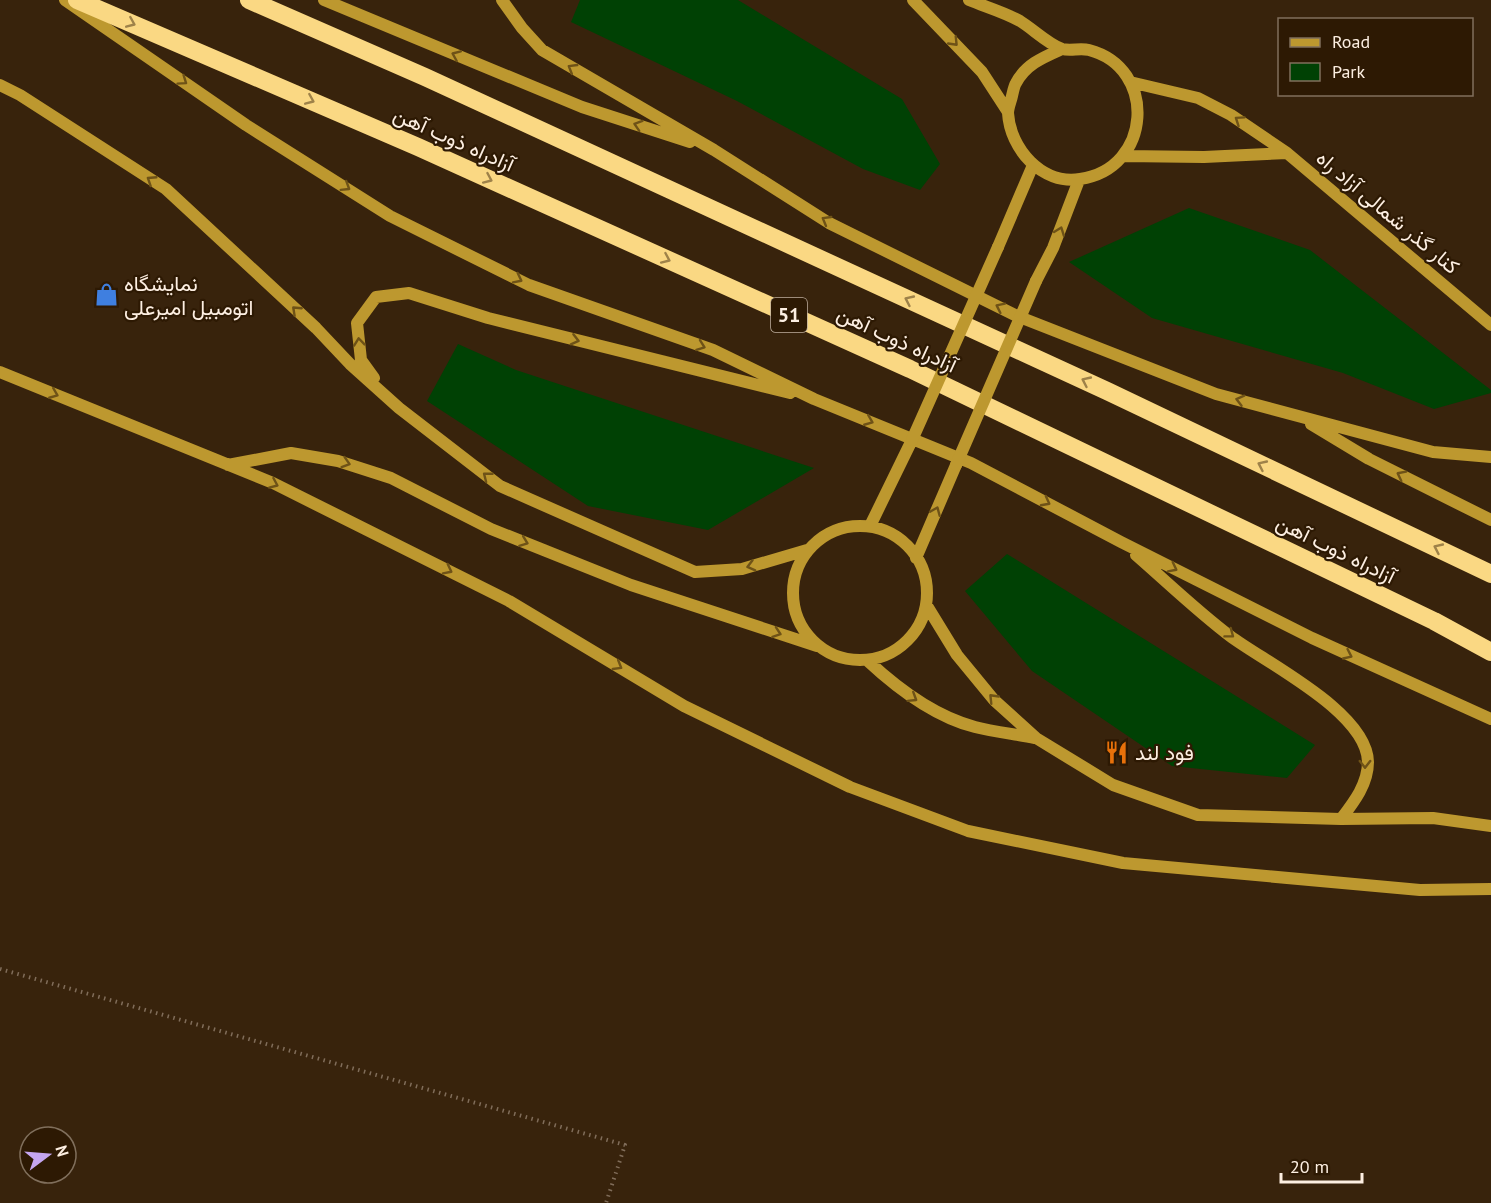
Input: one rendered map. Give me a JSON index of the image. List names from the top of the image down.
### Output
{
  "streets": {
    "highway": ["آزادراه ذوب آهن", "51"],
    "main road": ["کنار گذر شمالی آزاد راه"]
  },
  "places": {
    "shop": ["نمایشگاه اتومبیل امیرعلی"],
    "restaurant": ["فود لند"]
  },
  "legend": ["Road", "Park"],
  "scale_bar": "20 m",
  "north": "right"
}
